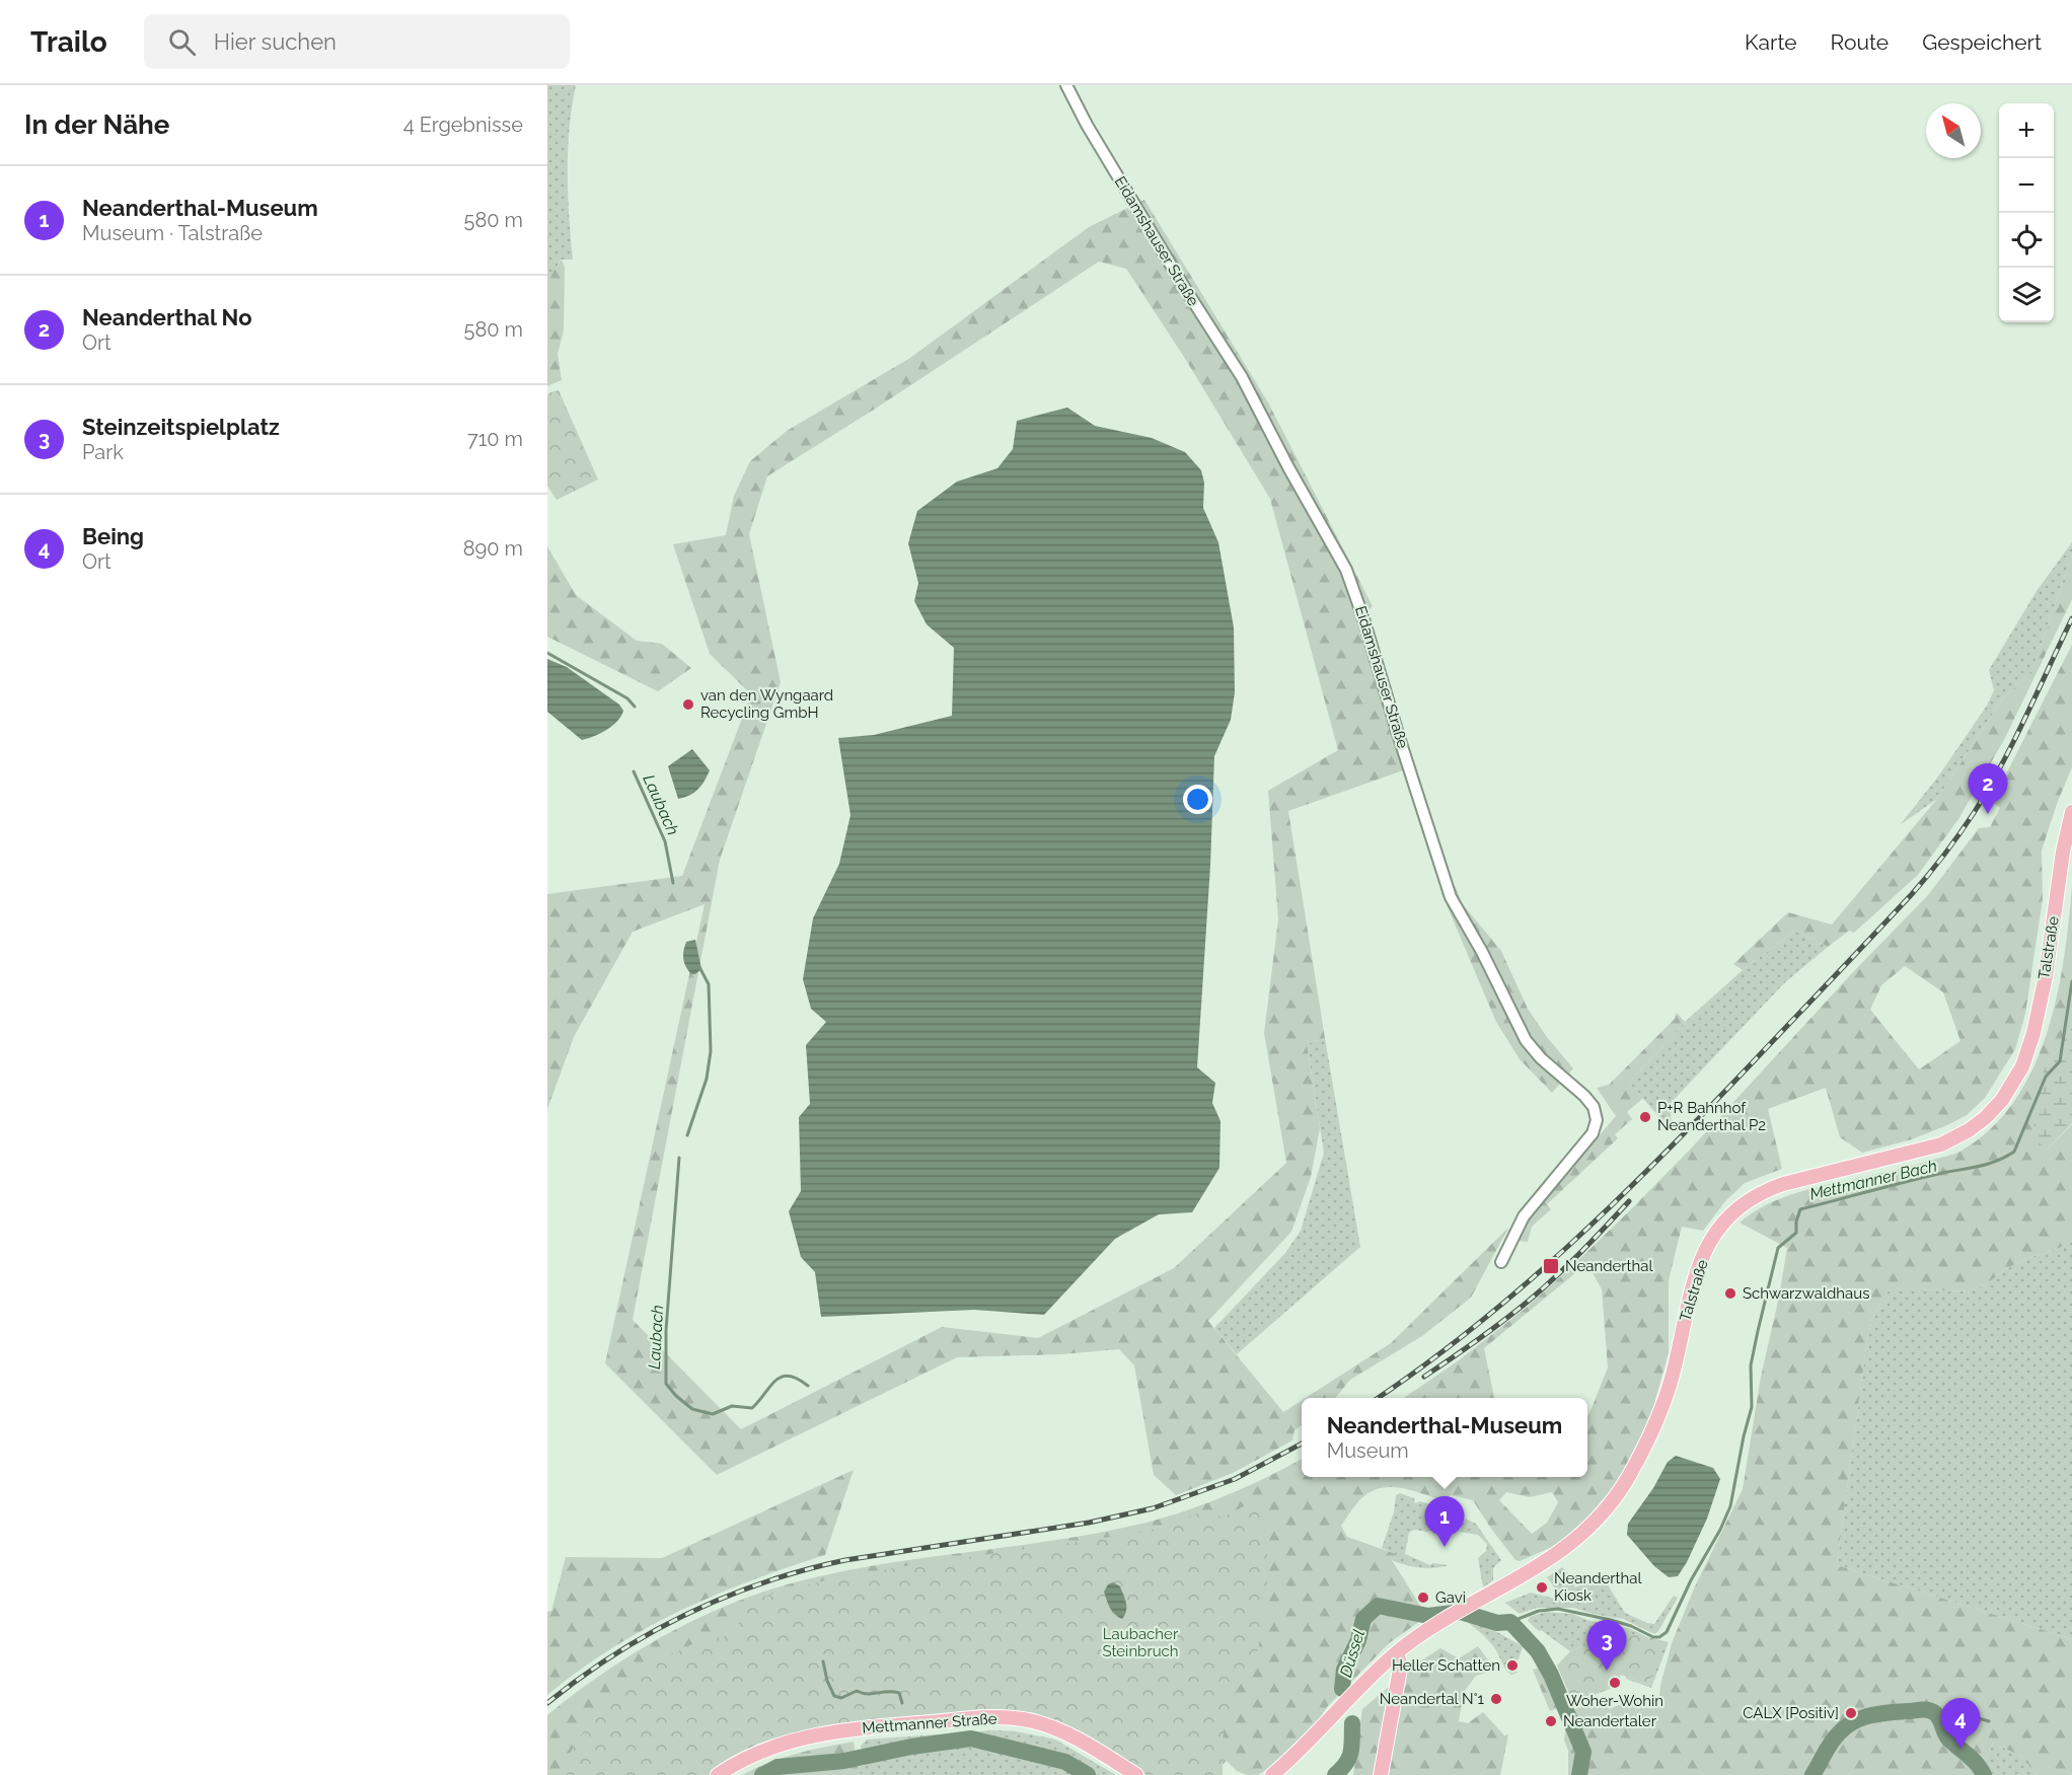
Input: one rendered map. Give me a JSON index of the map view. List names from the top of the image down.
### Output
{
  "streets": {
    "main road": ["Talstraße", "Mettmanner Straße"],
    "street": ["Eidamshauser Straße"]
  },
  "water": ["Laubach", "Mettmanner Bach", "Düssel"],
  "parks": ["Laubacher Steinbruch"],
  "places": {
    "other": [
      "van den Wyngaard Recycling GmbH",
      "P+R Bahnhof Neanderthal P2",
      "Schwarzwaldhaus",
      "Neanderthal Kiosk",
      "Gavi",
      "Heller Schatten",
      "Woher-Wohin",
      "Neandertal N°1",
      "CALX [Positiv]",
      "Neandertaler"
    ],
    "transit": ["Neanderthal"]
  },
  "north": "top left",
  "page": {
    "header": "Trailo",
    "search": "Hier suchen",
    "nav": ["Karte", "Route", "Gespeichert"],
    "heading": ["In der Nähe", "4 Ergebnisse"],
    "map_buttons": ["+", "−"],
    "list": [
      {
        "mark": "1",
        "name": "Neanderthal-Museum",
        "note": "Museum · Talstraße",
        "value": "580 m"
      },
      {
        "mark": "2",
        "name": "Neanderthal No",
        "note": "Ort",
        "value": "580 m"
      },
      {
        "mark": "3",
        "name": "Steinzeitspielplatz",
        "note": "Park",
        "value": "710 m"
      },
      {
        "mark": "4",
        "name": "Being",
        "note": "Ort",
        "value": "890 m"
      }
    ],
    "pins": [
      "2",
      "1",
      "3",
      "4"
    ],
    "popup": ["Neanderthal-Museum", "Museum"]
  }
}
